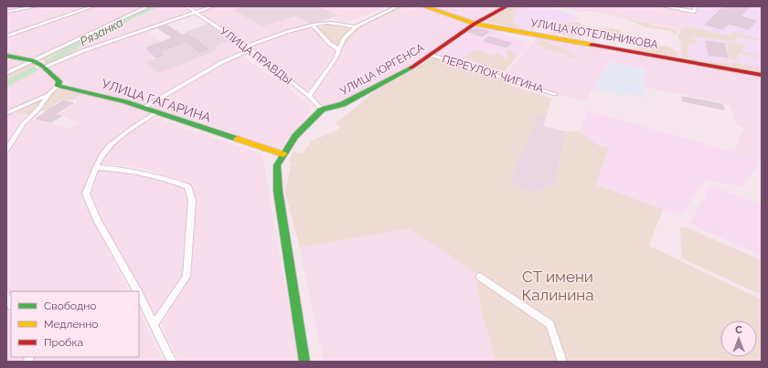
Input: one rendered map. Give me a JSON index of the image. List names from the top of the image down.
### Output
{
  "streets": {
    "street": [
      "УЛИЦА КОТЕЛЬНИКОВА",
      "УЛИЦА ПРАВДЫ",
      "УЛИЦА ЮРГЕНСА",
      "ПЕРЕУЛОК ЧИГИНА",
      "УЛИЦА ГАГАРИНА"
    ]
  },
  "crossings": [
    ["УЛИЦА КОТЕЛЬНИКОВА", "УЛИЦА ЮРГЕНСА"],
    ["УЛИЦА ПРАВДЫ", "УЛИЦА ЮРГЕНСА"],
    ["УЛИЦА ЮРГЕНСА", "ПЕРЕУЛОК ЧИГИНА"]
  ],
  "water": ["Рязанка"],
  "parks": ["СТ имени Калинина"],
  "legend": ["Свободно", "Медленно", "Пробка"],
  "north": "top"
}
